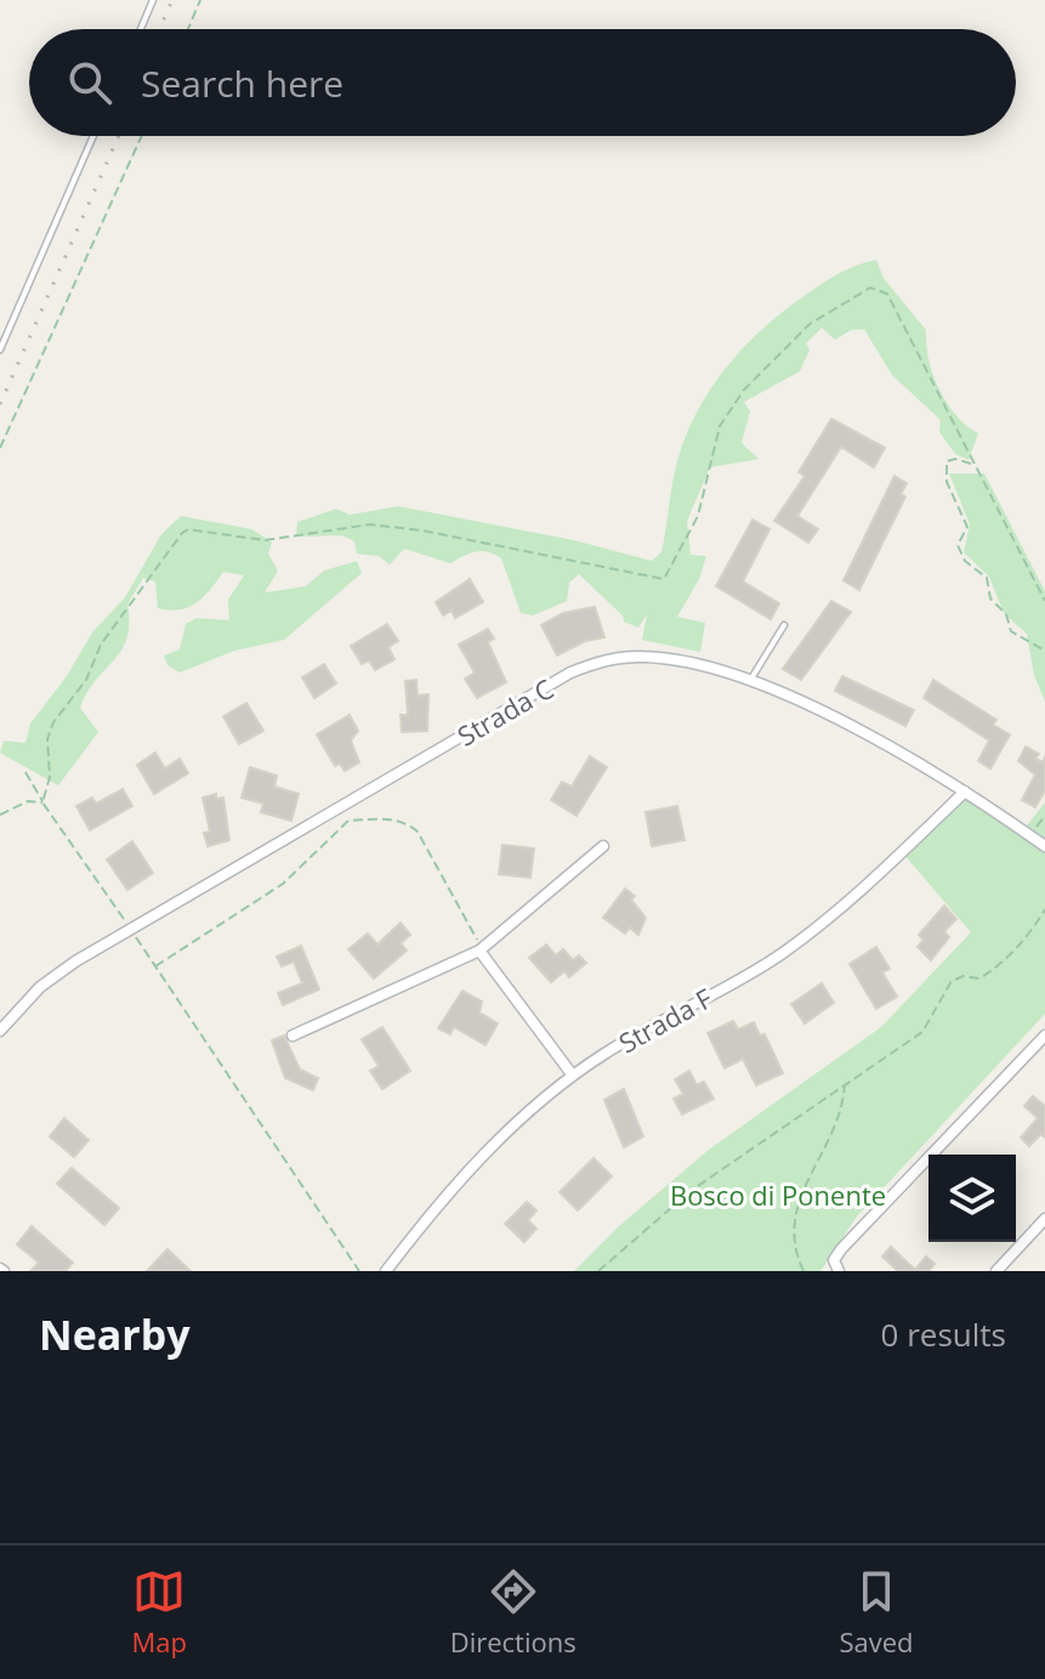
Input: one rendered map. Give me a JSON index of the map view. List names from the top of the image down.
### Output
{
  "streets": {
    "street": ["Strada C", "Strada F"]
  },
  "crossings": [
    ["Strada C", "Strada F"]
  ],
  "parks": ["Bosco di Ponente"],
  "page": {
    "search": "Search here",
    "heading": ["Nearby", "0 results"],
    "nav": ["Map", "Directions", "Saved"]
  }
}
